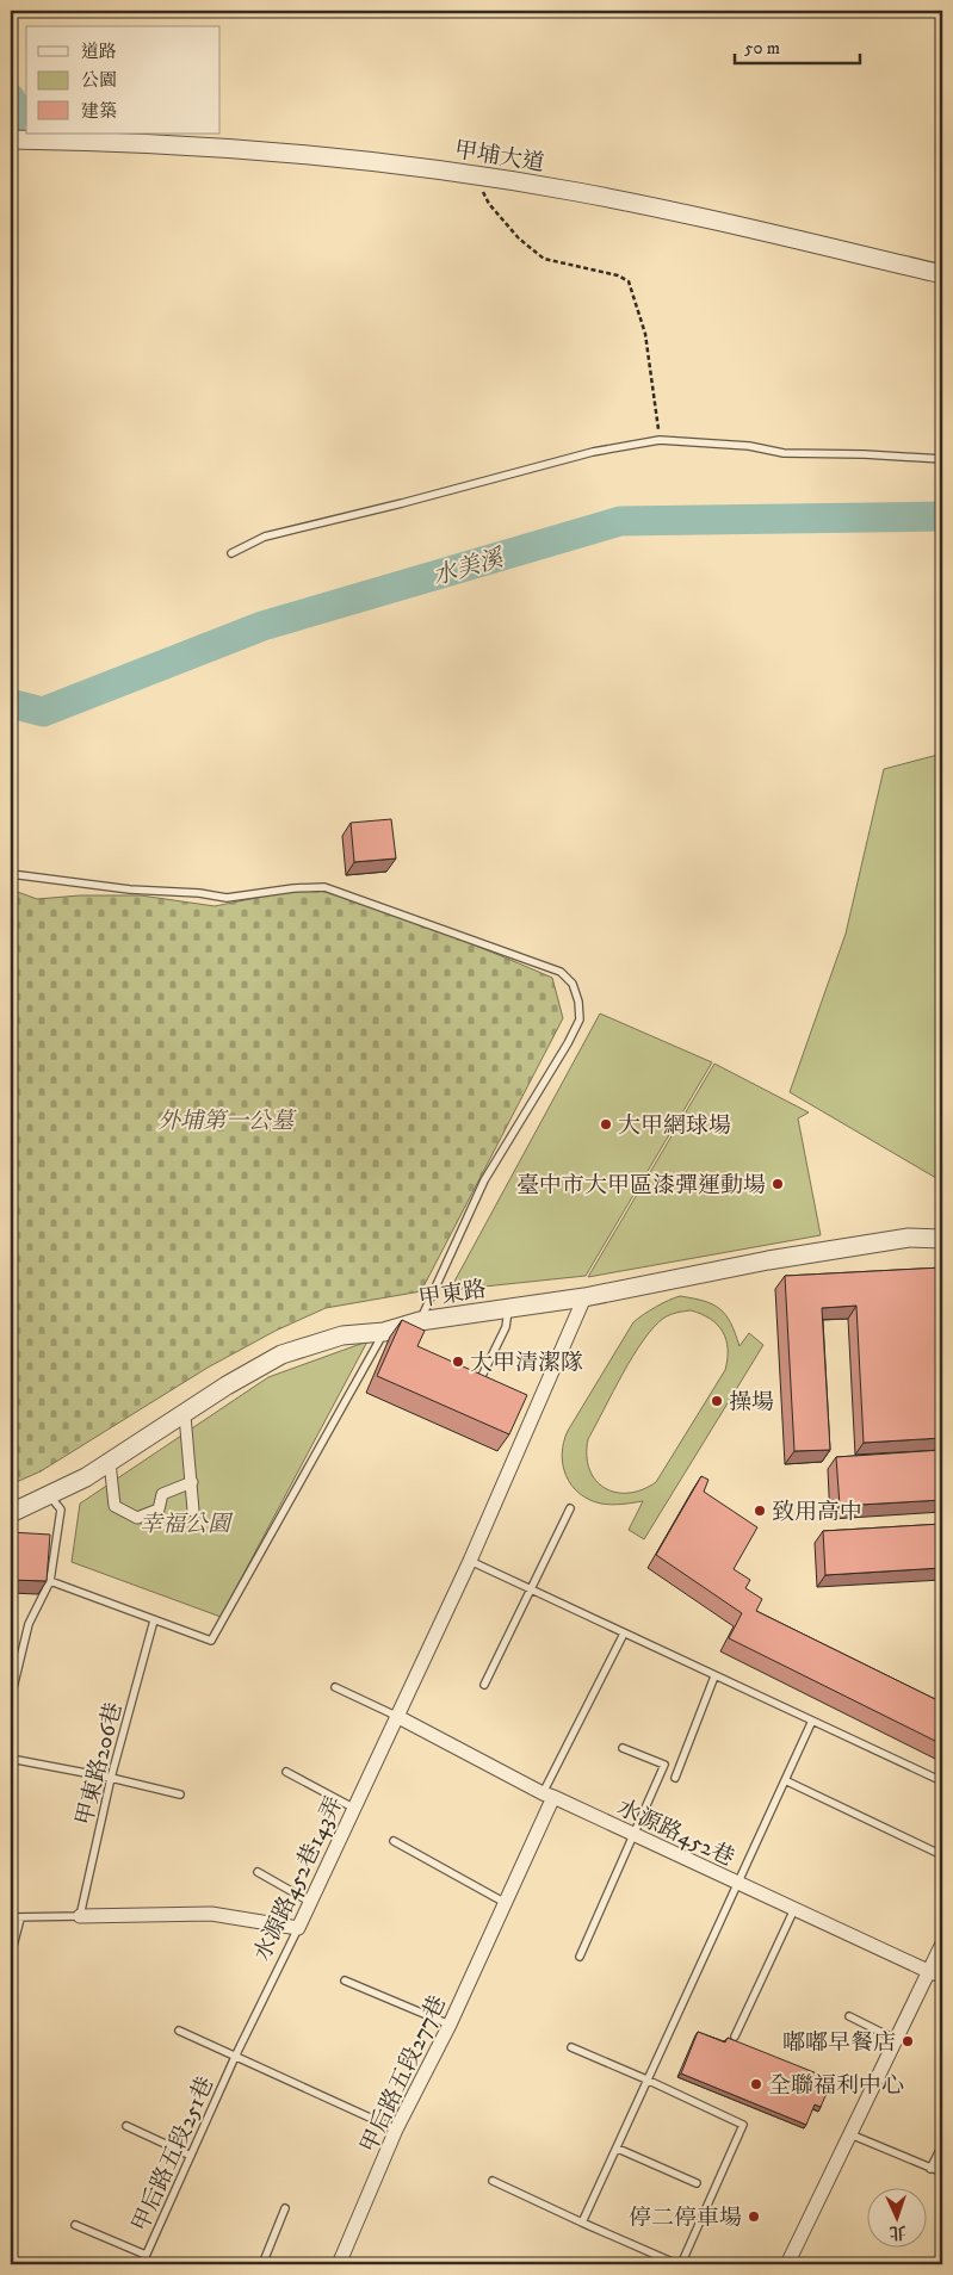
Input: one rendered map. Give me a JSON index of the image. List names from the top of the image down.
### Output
{
  "streets": {
    "street": [
      "甲埔大道",
      "甲東路",
      "水源路452巷",
      "水源路452巷143弄",
      "甲后路五段277巷"
    ],
    "lane": ["甲東路206巷", "甲后路五段251巷"]
  },
  "crossings": [
    ["甲東路", "水源路452巷143弄"],
    ["水源路452巷", "水源路452巷143弄"],
    ["水源路452巷", "甲后路五段277巷"],
    ["水源路452巷143弄", "甲后路五段251巷"]
  ],
  "water": ["水美溪"],
  "parks": ["外埔第一公墓", "幸福公園"],
  "places": [
    "大甲網球場",
    "臺中市大甲區漆彈運動場",
    "大甲清潔隊",
    "操場",
    "致用高中",
    "嘟嘟早餐店",
    "全聯福利中心",
    "停二停車場"
  ],
  "legend": ["道路", "公園", "建築"],
  "scale_bar": "50 m",
  "north": "bottom"
}
